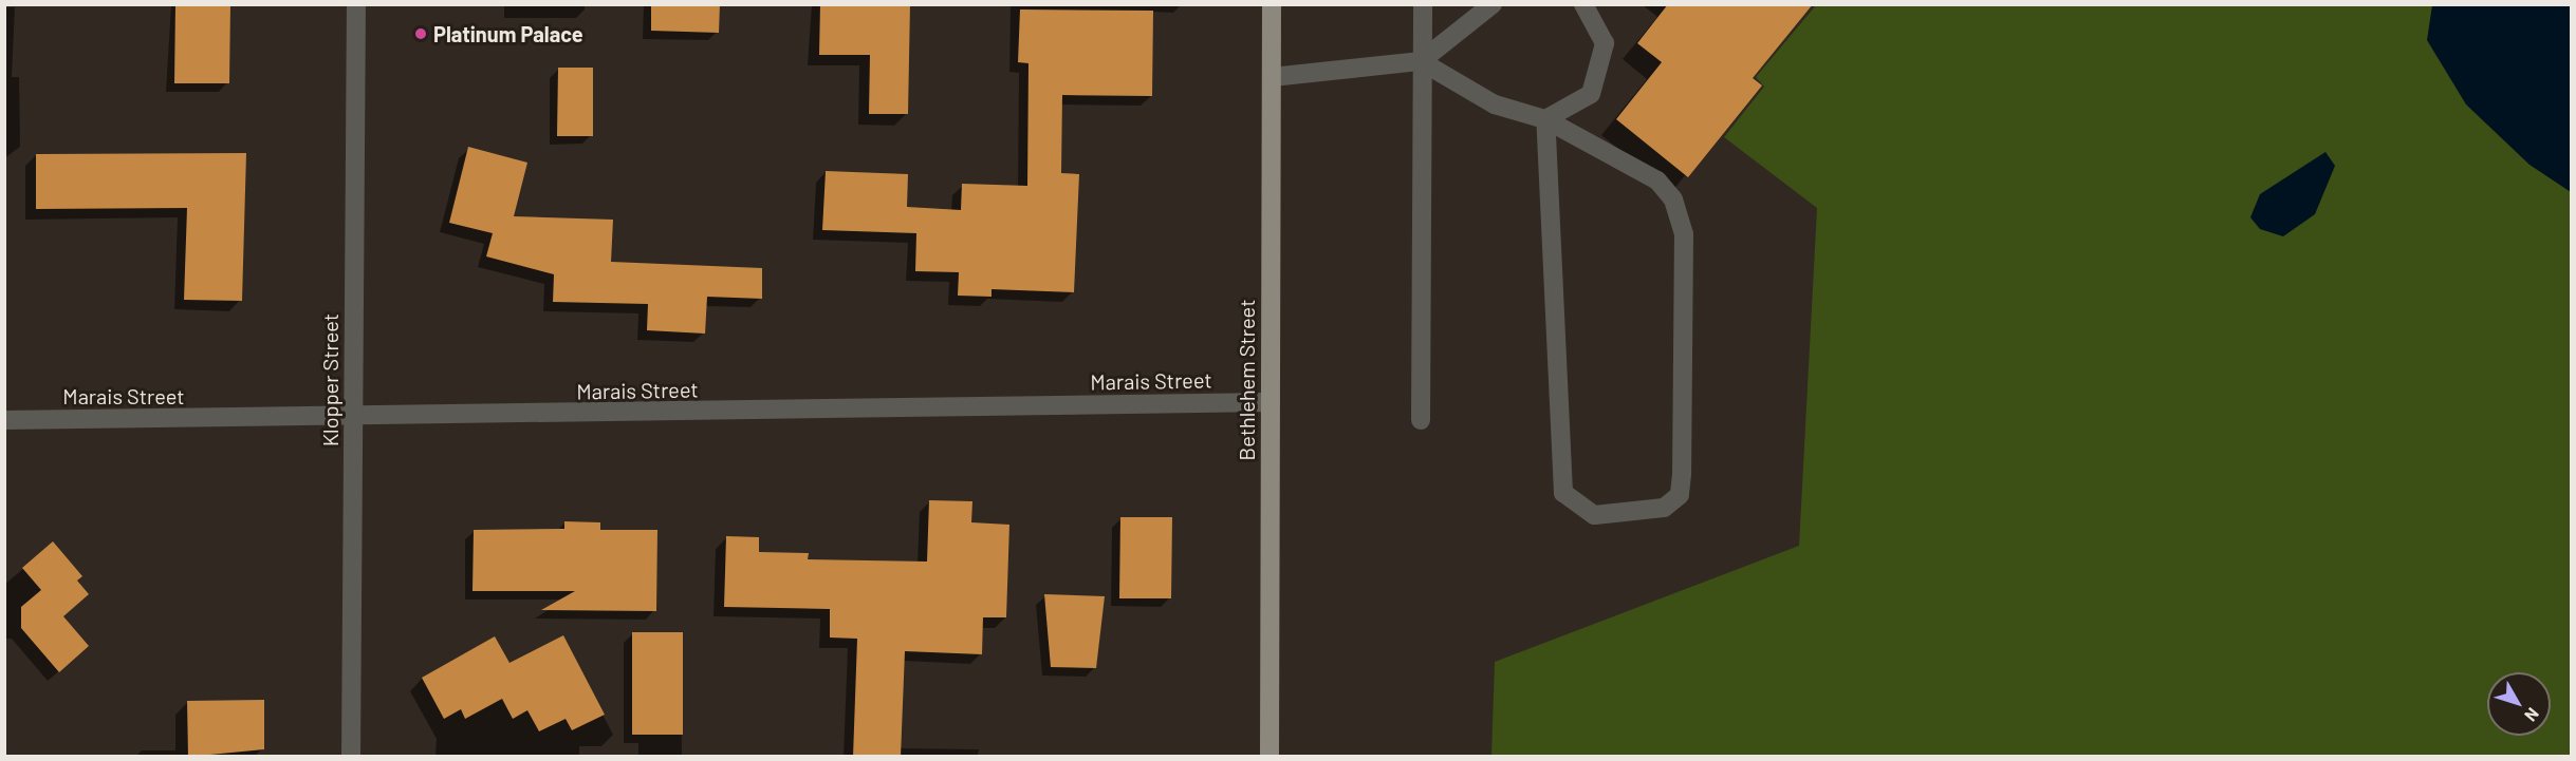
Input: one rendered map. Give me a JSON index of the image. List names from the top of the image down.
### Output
{
  "streets": {
    "main road": ["Bethlehem Street"],
    "street": ["Klopper Street", "Marais Street"]
  },
  "crossings": [
    ["Klopper Street", "Marais Street"],
    ["Bethlehem Street", "Marais Street"]
  ],
  "places": ["Platinum Palace"],
  "north": "bottom right"
}
